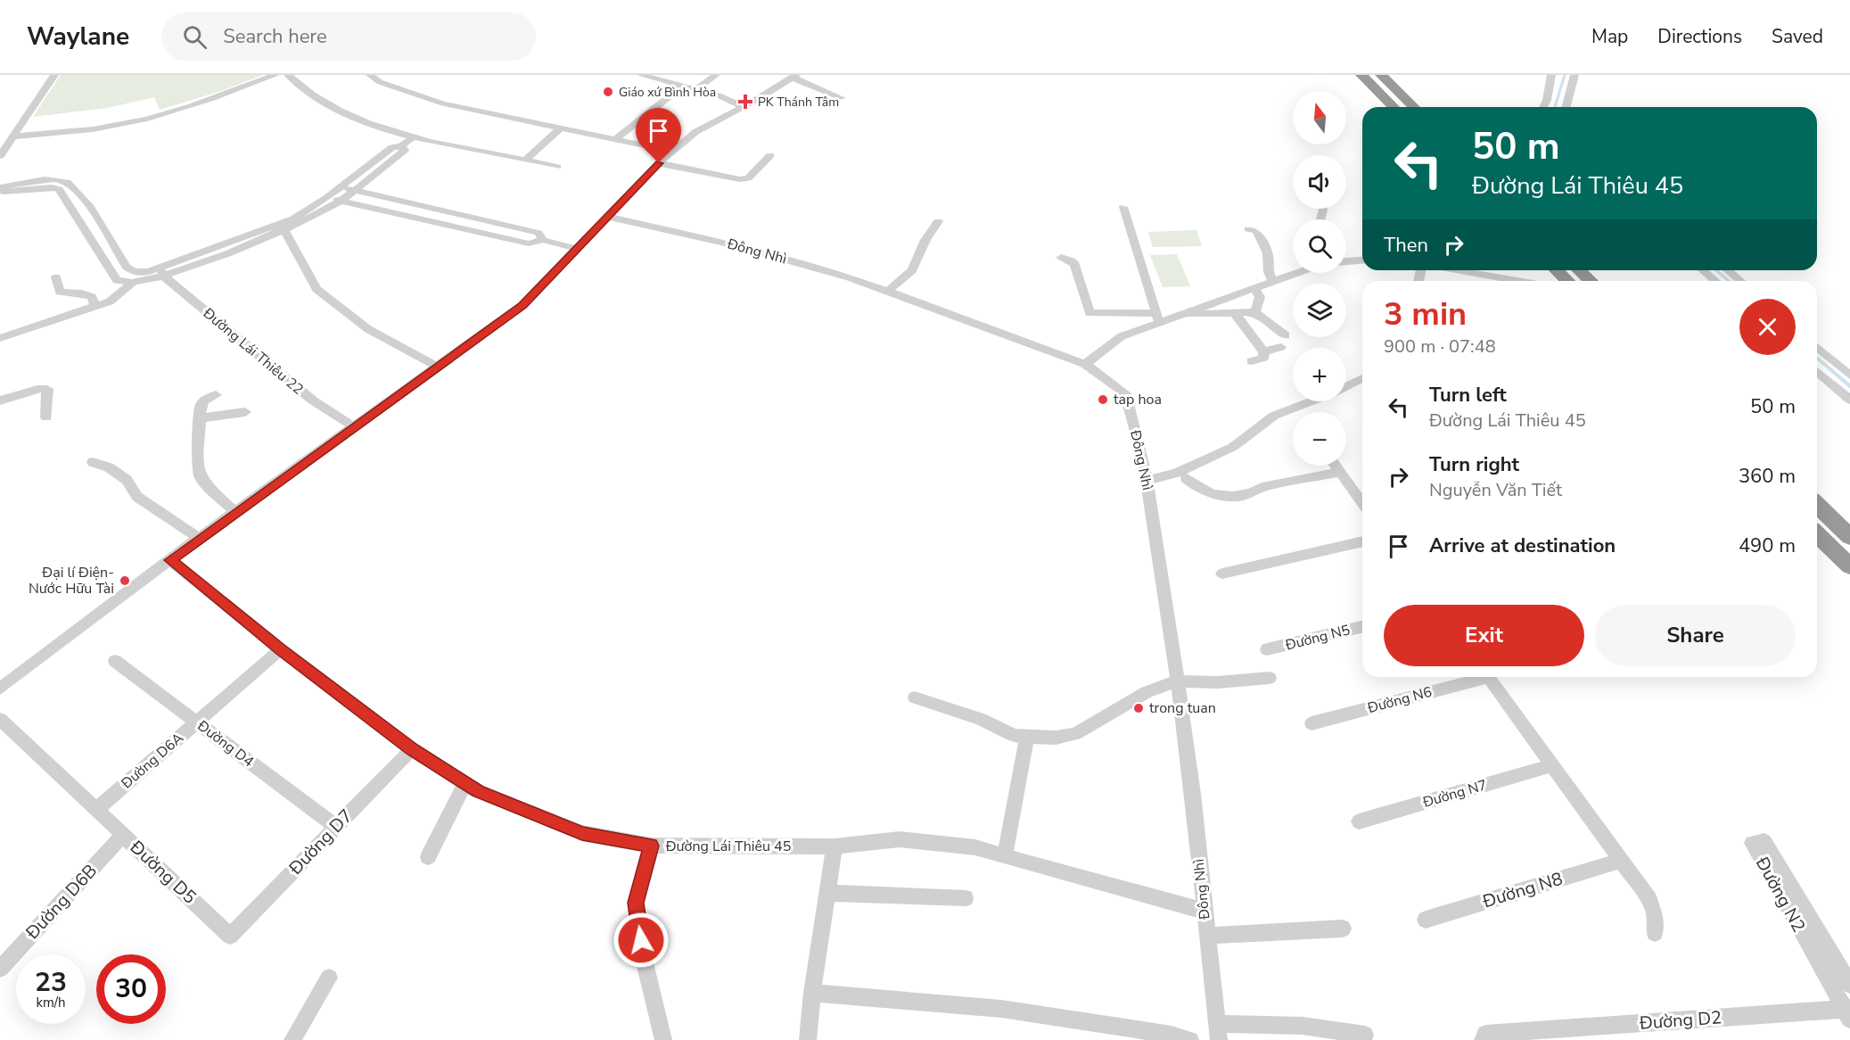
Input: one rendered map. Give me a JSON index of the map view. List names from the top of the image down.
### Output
{
  "streets": {
    "street": [
      "Đông Nhì",
      "Đường Lái Thiêu 22",
      "Đường N5",
      "Đường N6",
      "Đường D4",
      "Đường D6A",
      "Đường N7",
      "Đường D7",
      "Đường Lái Thiêu 45",
      "Đường D5",
      "Đường N8",
      "Đường N2",
      "Đường D6B",
      "Đường D2"
    ]
  },
  "crossings": [
    ["Đông Nhì", "Đường Lái Thiêu 45"],
    ["Đường D4", "Đường D6A"],
    ["Đường D4", "Đường D7"],
    ["Đường D6A", "Đường Lái Thiêu 45"],
    ["Đường D6A", "Đường D5"],
    ["Đường D7", "Đường Lái Thiêu 45"],
    ["Đường D7", "Đường D5"],
    ["Đường D5", "Đường D6B"],
    ["Đường N2", "Đường D2"]
  ],
  "places": {
    "other": [
      "Giáo xứ Bình Hòa",
      "tap hoa",
      "Đại lí Điện- Nước Hữu Tài",
      "trong tuan"
    ],
    "health": ["PK Thánh Tâm"]
  },
  "north": "top",
  "page": {
    "header": "Waylane",
    "search": "Search here",
    "nav": ["Map", "Directions", "Saved"],
    "map_buttons": ["+", "−"],
    "turn": ["50 m", "Đường Lái Thiêu 45"],
    "then": "Then",
    "heading": ["3 min", "900 m · 07:48"],
    "list": [
      {
        "name": "Turn left",
        "note": "Đường Lái Thiêu 45",
        "value": "50 m"
      },
      {
        "name": "Turn right",
        "note": "Nguyễn Văn Tiết",
        "value": "360 m"
      },
      {
        "name": "Arrive at destination",
        "value": "490 m"
      }
    ],
    "buttons": ["Exit", "Share"],
    "speed": "23 km/h",
    "limit": "30"
  }
}
